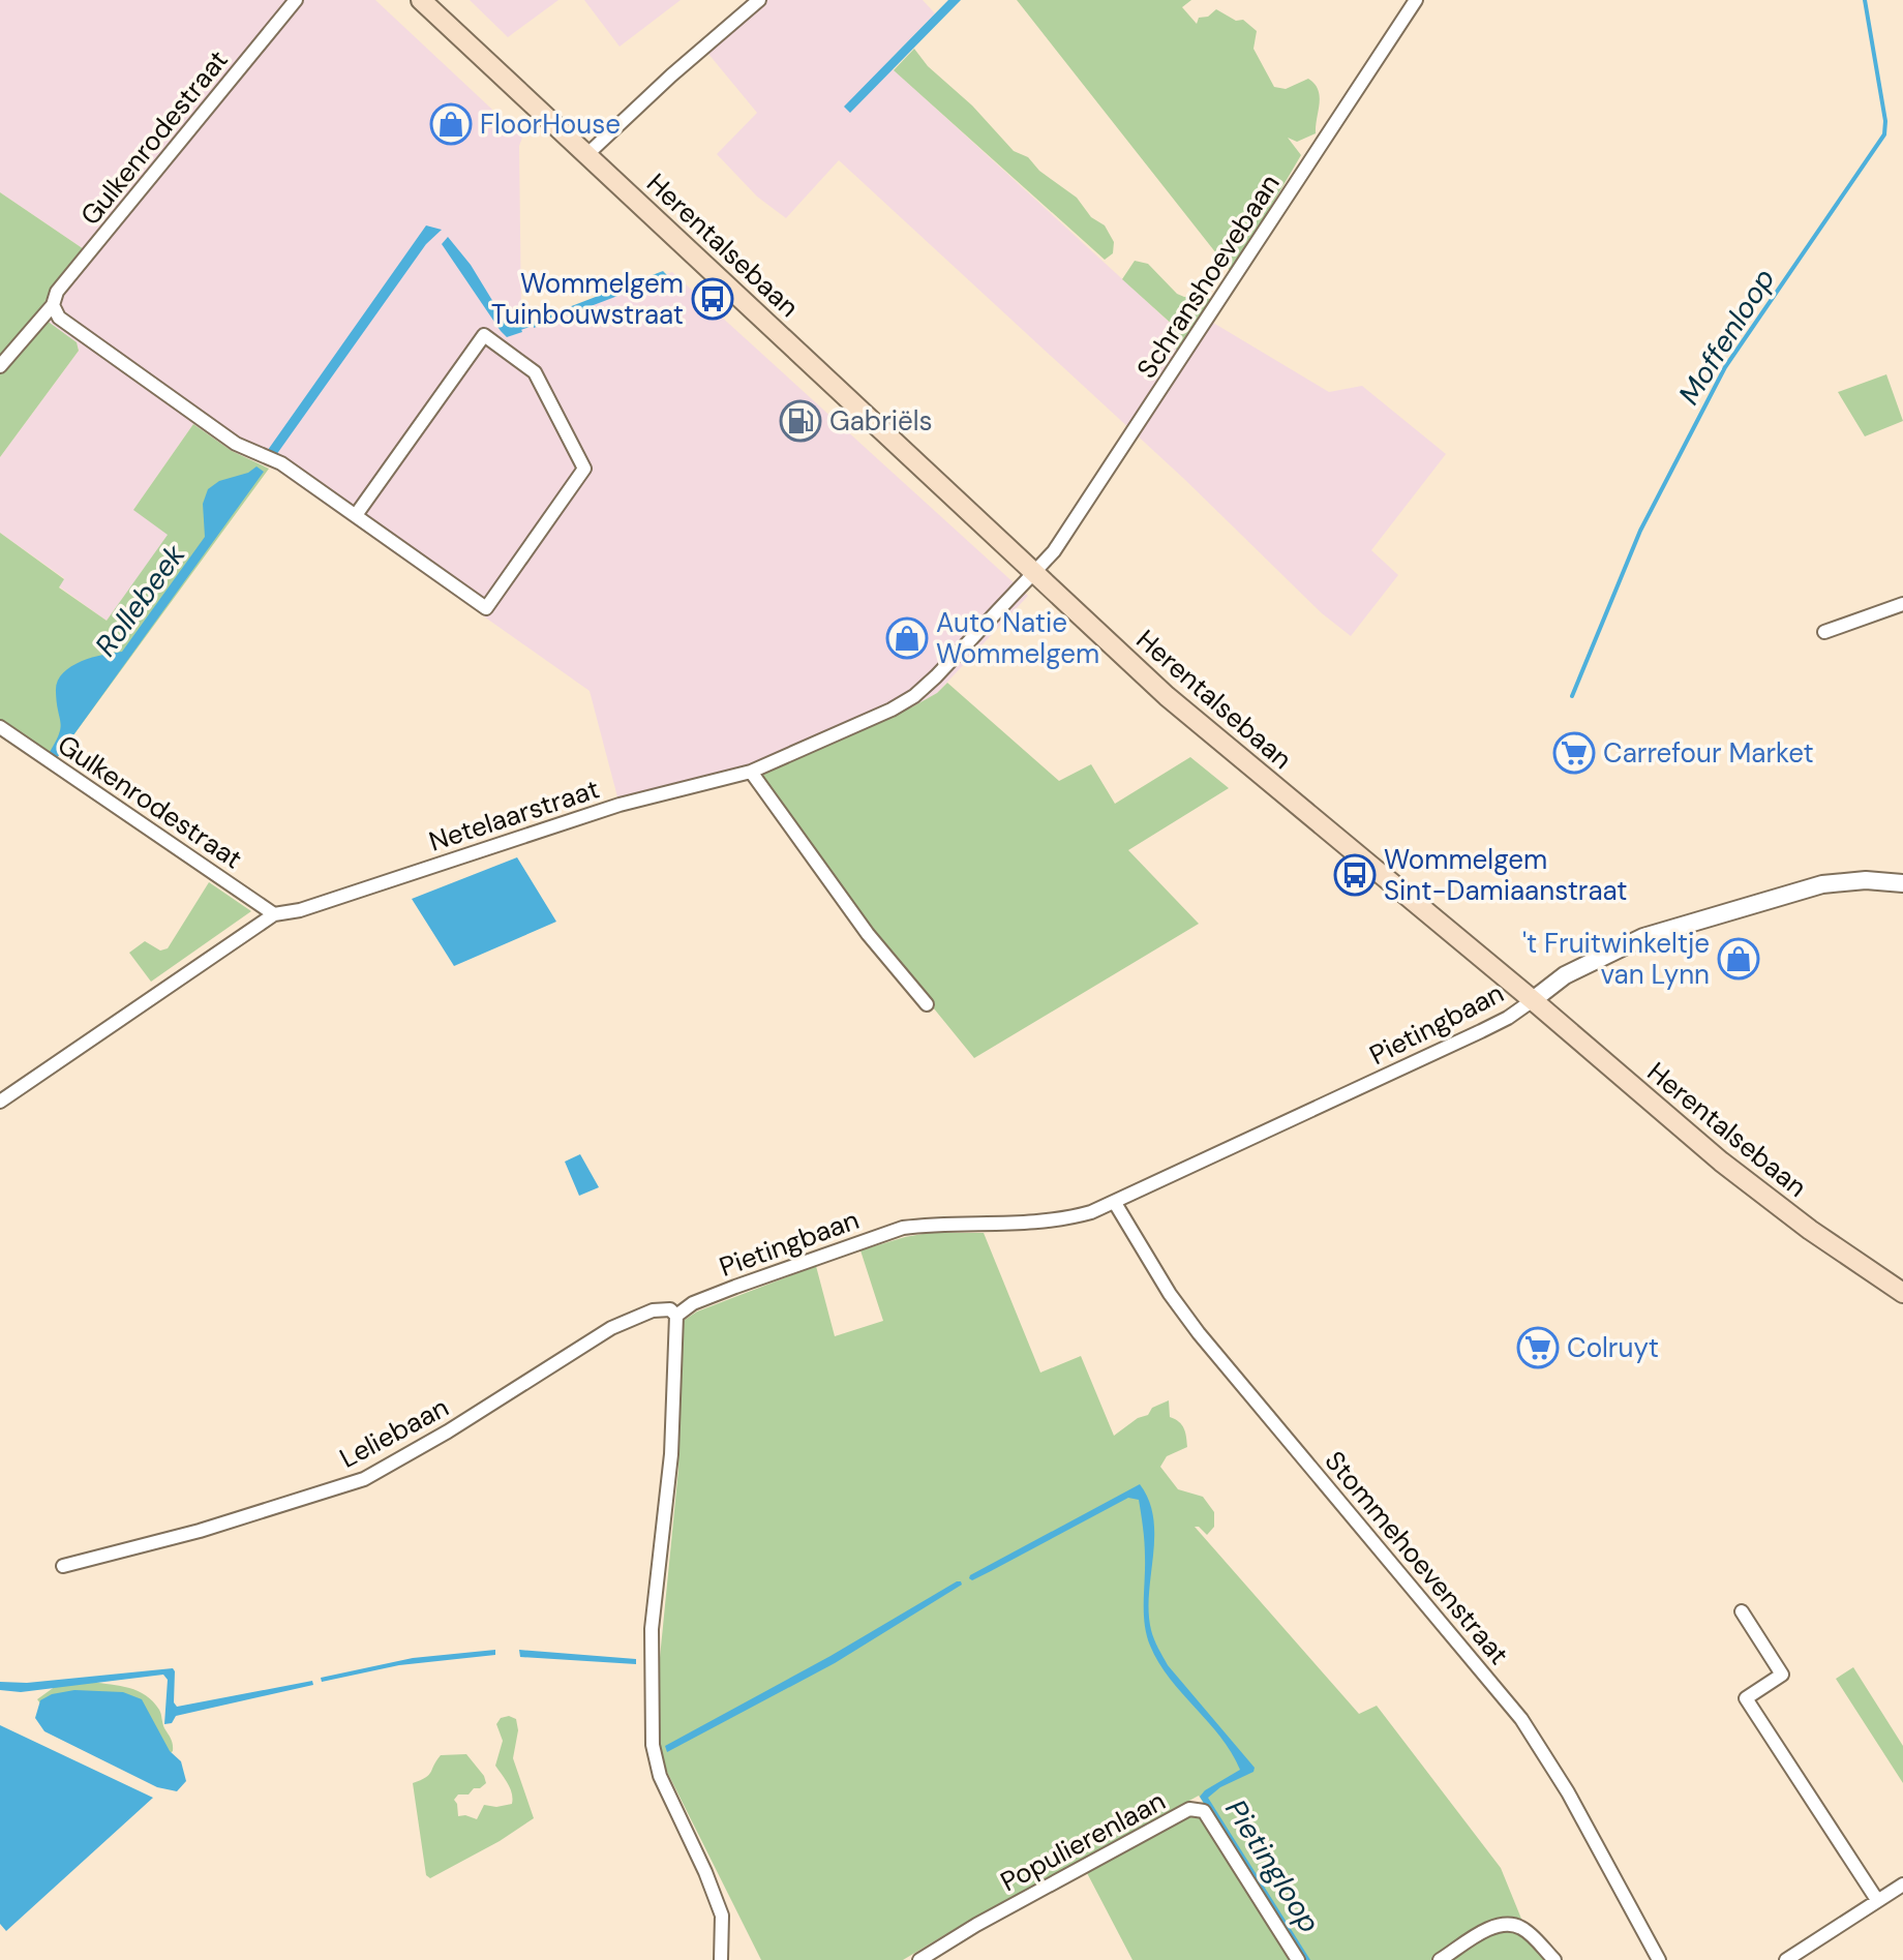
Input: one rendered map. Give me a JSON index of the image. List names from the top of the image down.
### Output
{
  "streets": {
    "main road": ["Herentalsebaan"],
    "street": [
      "Gulkenrodestraat",
      "Schranshoevebaan",
      "Netelaarstraat",
      "Pietingbaan",
      "Leliebaan",
      "Stommehoevenstraat",
      "Populierenlaan"
    ]
  },
  "crossings": [
    ["Gulkenrodestraat", "Netelaarstraat"],
    ["Herentalsebaan", "Schranshoevebaan"],
    ["Herentalsebaan", "Netelaarstraat"],
    ["Herentalsebaan", "Pietingbaan"],
    ["Schranshoevebaan", "Netelaarstraat"],
    ["Pietingbaan", "Leliebaan"],
    ["Pietingbaan", "Stommehoevenstraat"]
  ],
  "water": ["Moffenloop", "Rollebeek", "Pietingloop"],
  "places": {
    "shop": ["FloorHouse", "Auto Natie Wommelgem", "'t Fruitwinkeltje van Lynn"],
    "bus stop": ["Wommelgem Tuinbouwstraat", "Wommelgem Sint-Damiaanstraat"],
    "fuel station": ["Gabriëls"],
    "supermarket": ["Carrefour Market", "Colruyt"]
  }
}
